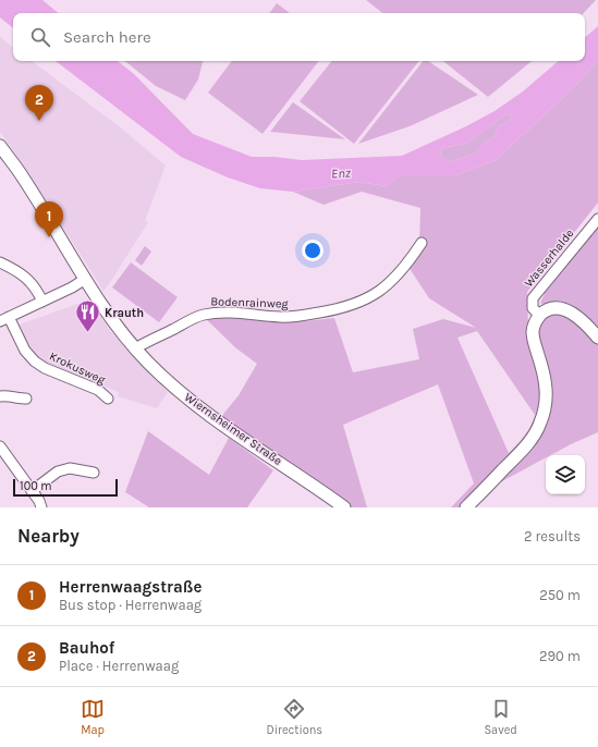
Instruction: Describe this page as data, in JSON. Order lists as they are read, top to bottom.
{
  "streets": {
    "main road": ["Wiernsheimer Straße"],
    "street": ["Wasserhalde", "Bodenrainweg", "Krokusweg"]
  },
  "crossings": [
    ["Bodenrainweg", "Wiernsheimer Straße"]
  ],
  "water": ["Enz"],
  "places": {
    "restaurant": ["Krauth"]
  },
  "scale_bar": "100 m",
  "page": {
    "search": "Search here",
    "pins": ["2", "1"],
    "scale": "100 m",
    "heading": ["Nearby", "2 results"],
    "list": [
      {
        "mark": "1",
        "name": "Herrenwaagstraße",
        "note": "Bus stop · Herrenwaag",
        "value": "250 m"
      },
      {
        "mark": "2",
        "name": "Bauhof",
        "note": "Place · Herrenwaag",
        "value": "290 m"
      }
    ],
    "nav": ["Map", "Directions", "Saved"]
  }
}
